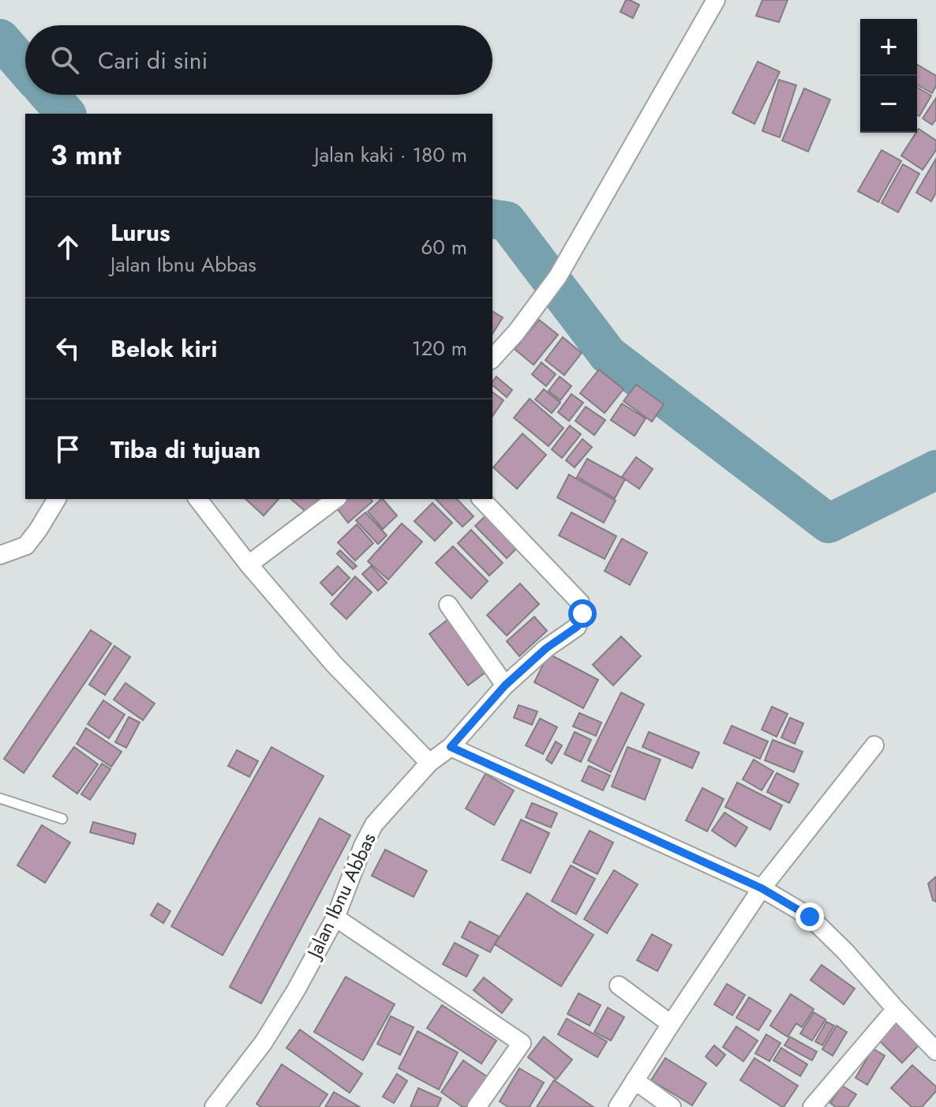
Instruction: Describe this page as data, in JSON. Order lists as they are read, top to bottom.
{
  "streets": {
    "street": ["Jalan Ibnu Abbas"]
  },
  "page": {
    "map_buttons": ["+", "−"],
    "search": "Cari di sini",
    "heading": ["3 mnt", "Jalan kaki · 180 m"],
    "list": [
      ["Lurus", "Jalan Ibnu Abbas", "60 m"],
      ["Belok kiri", "120 m"],
      "Tiba di tujuan"
    ]
  }
}
